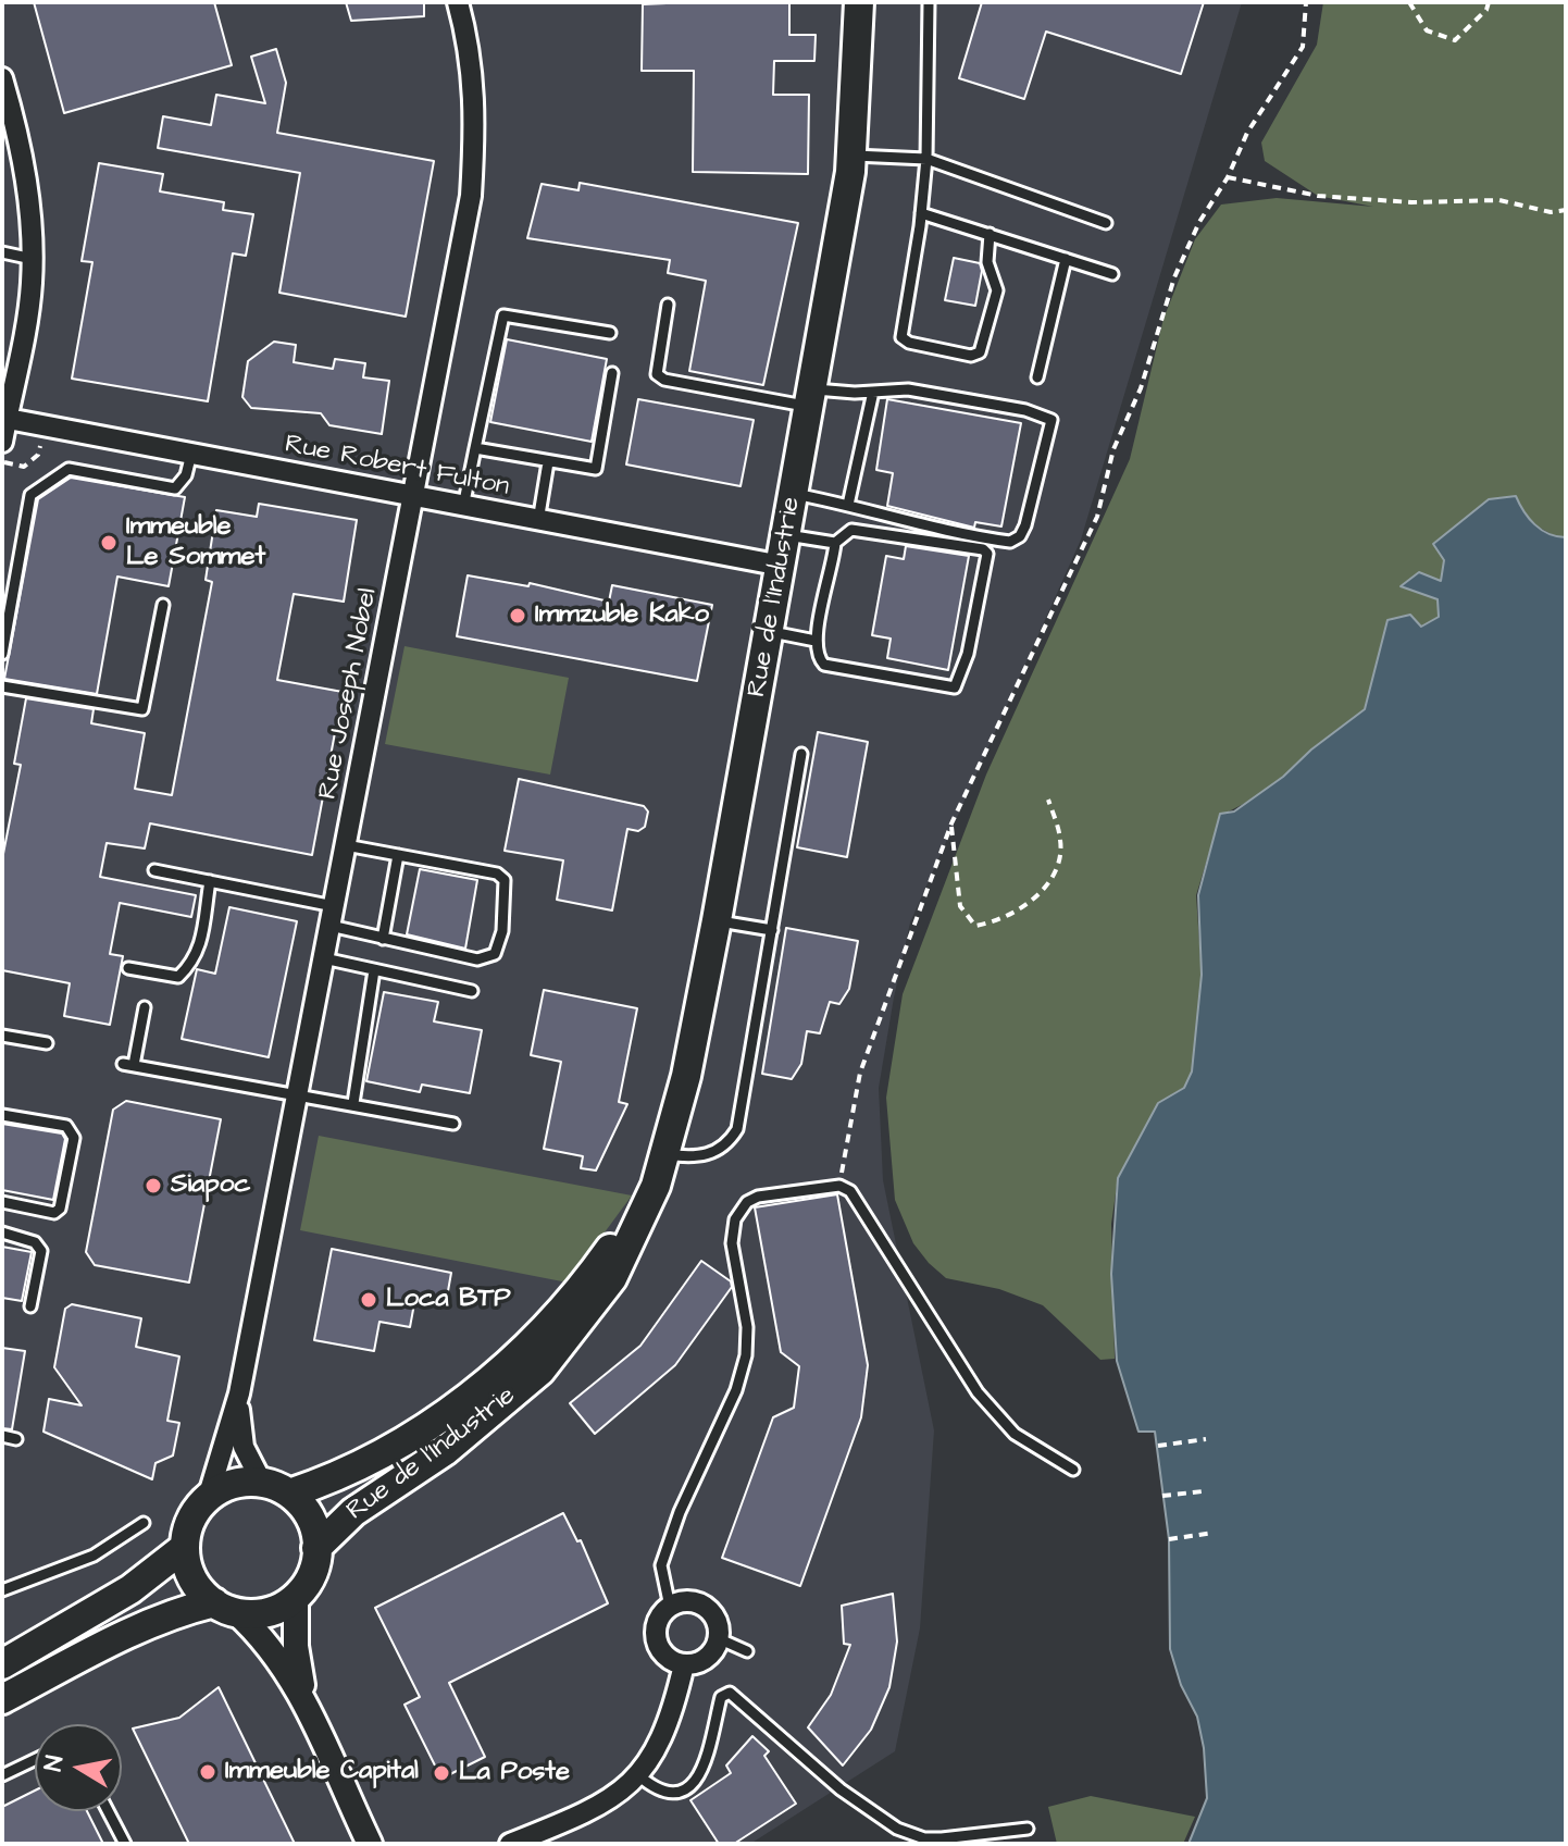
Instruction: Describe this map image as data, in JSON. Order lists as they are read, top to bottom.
{
  "streets": {
    "main road": ["Rue de l'Industrie"],
    "street": ["Rue Robert Fulton", "Rue Joseph Nobel"]
  },
  "crossings": [
    ["Rue Robert Fulton", "Rue de l'Industrie"],
    ["Rue Robert Fulton", "Rue Joseph Nobel"],
    ["Rue de l'Industrie", "Rue Joseph Nobel"]
  ],
  "places": [
    "Immeuble Le Sommet",
    "Immzuble Kako",
    "Siapoc",
    "Loca BTP",
    "Immeuble Capital",
    "La Poste"
  ],
  "north": "left"
}
